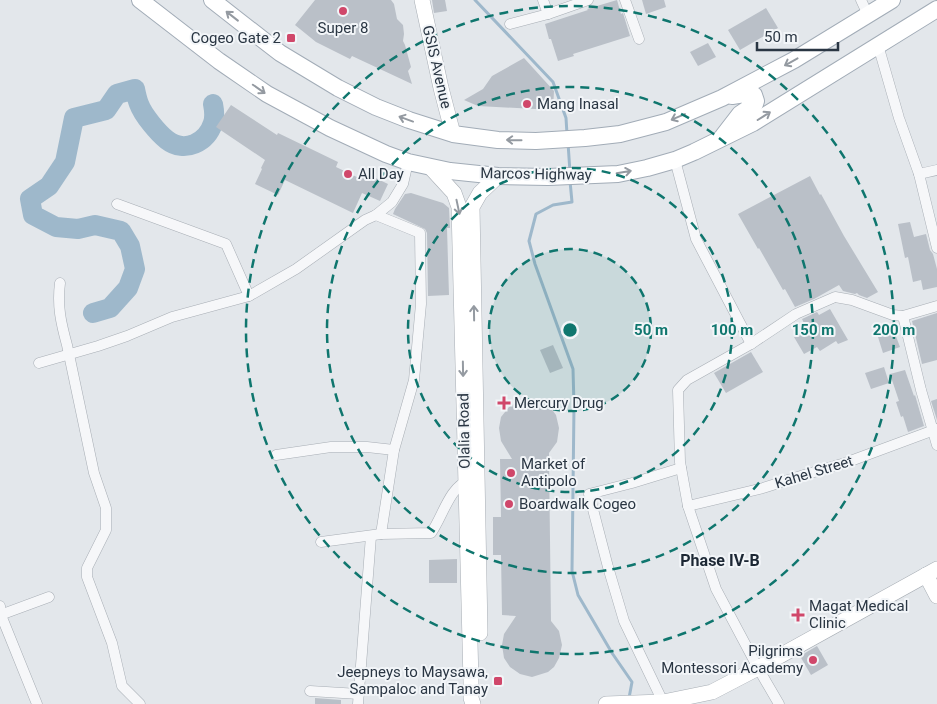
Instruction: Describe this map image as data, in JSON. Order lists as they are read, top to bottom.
{
  "streets": {
    "main road": ["GSIS Avenue", "Marcos Highway", "Olalia Road"],
    "street": ["Kahel Street"]
  },
  "crossings": [
    ["Marcos Highway", "Olalia Road"]
  ],
  "districts": ["Phase IV-B"],
  "places": {
    "other": [
      "Super 8",
      "Mang Inasal",
      "All Day",
      "Market of Antipolo",
      "Boardwalk Cogeo",
      "Pilgrims Montessori Academy"
    ],
    "transit": ["Cogeo Gate 2", "Jeepneys to Maysawa, Sampaloc and Tanay"],
    "health": ["Mercury Drug", "Magat Medical Clinic"]
  },
  "scale_bar": "50 m",
  "rings": [
    "50 m",
    "100 m",
    "150 m",
    "200 m"
  ]
}
